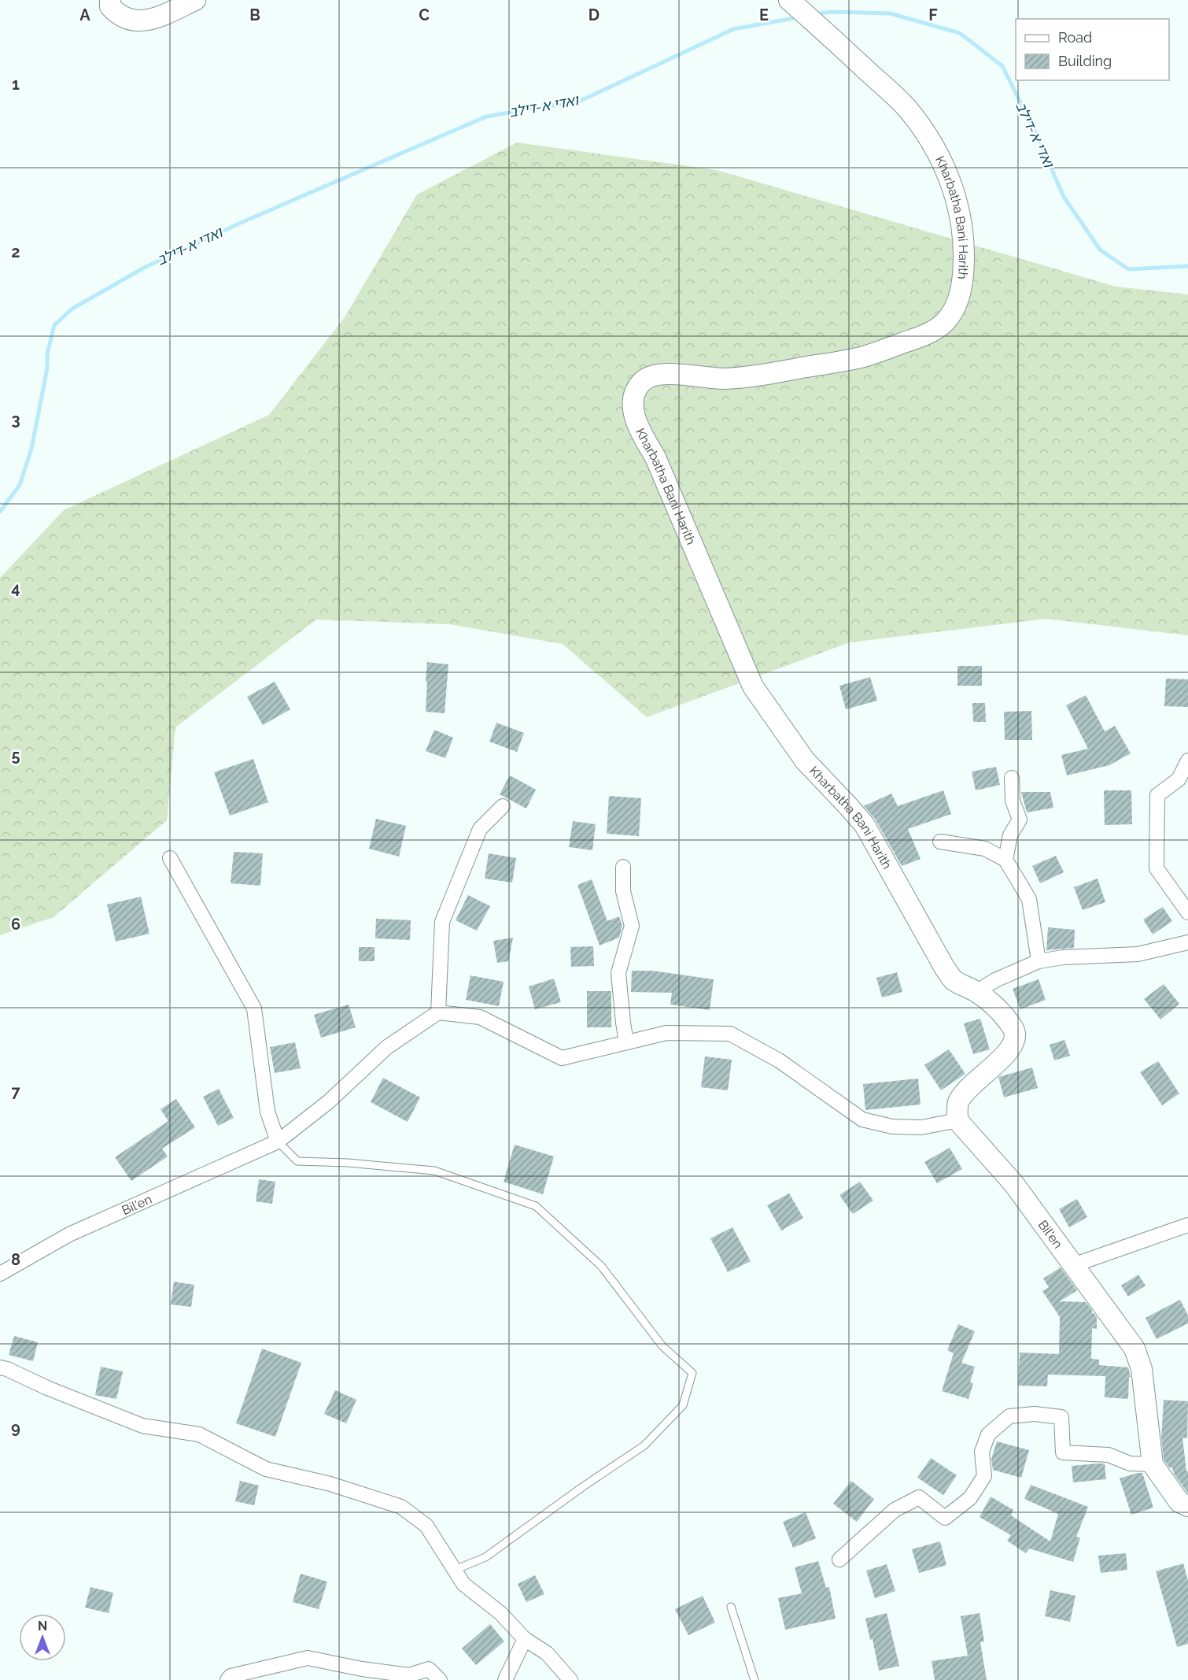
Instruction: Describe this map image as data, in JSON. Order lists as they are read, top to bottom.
{
  "streets": {
    "street": ["Kharbatha Bani Harith", "Bil'en"]
  },
  "water": ["ואדי א-דילב"],
  "legend": ["Road", "Building"],
  "north": "top",
  "grid": {
    "columns": [
      "A",
      "B",
      "C",
      "D",
      "E",
      "F"
    ],
    "rows": [
      "1",
      "2",
      "3",
      "4",
      "5",
      "6",
      "7",
      "8",
      "9"
    ]
  }
}
